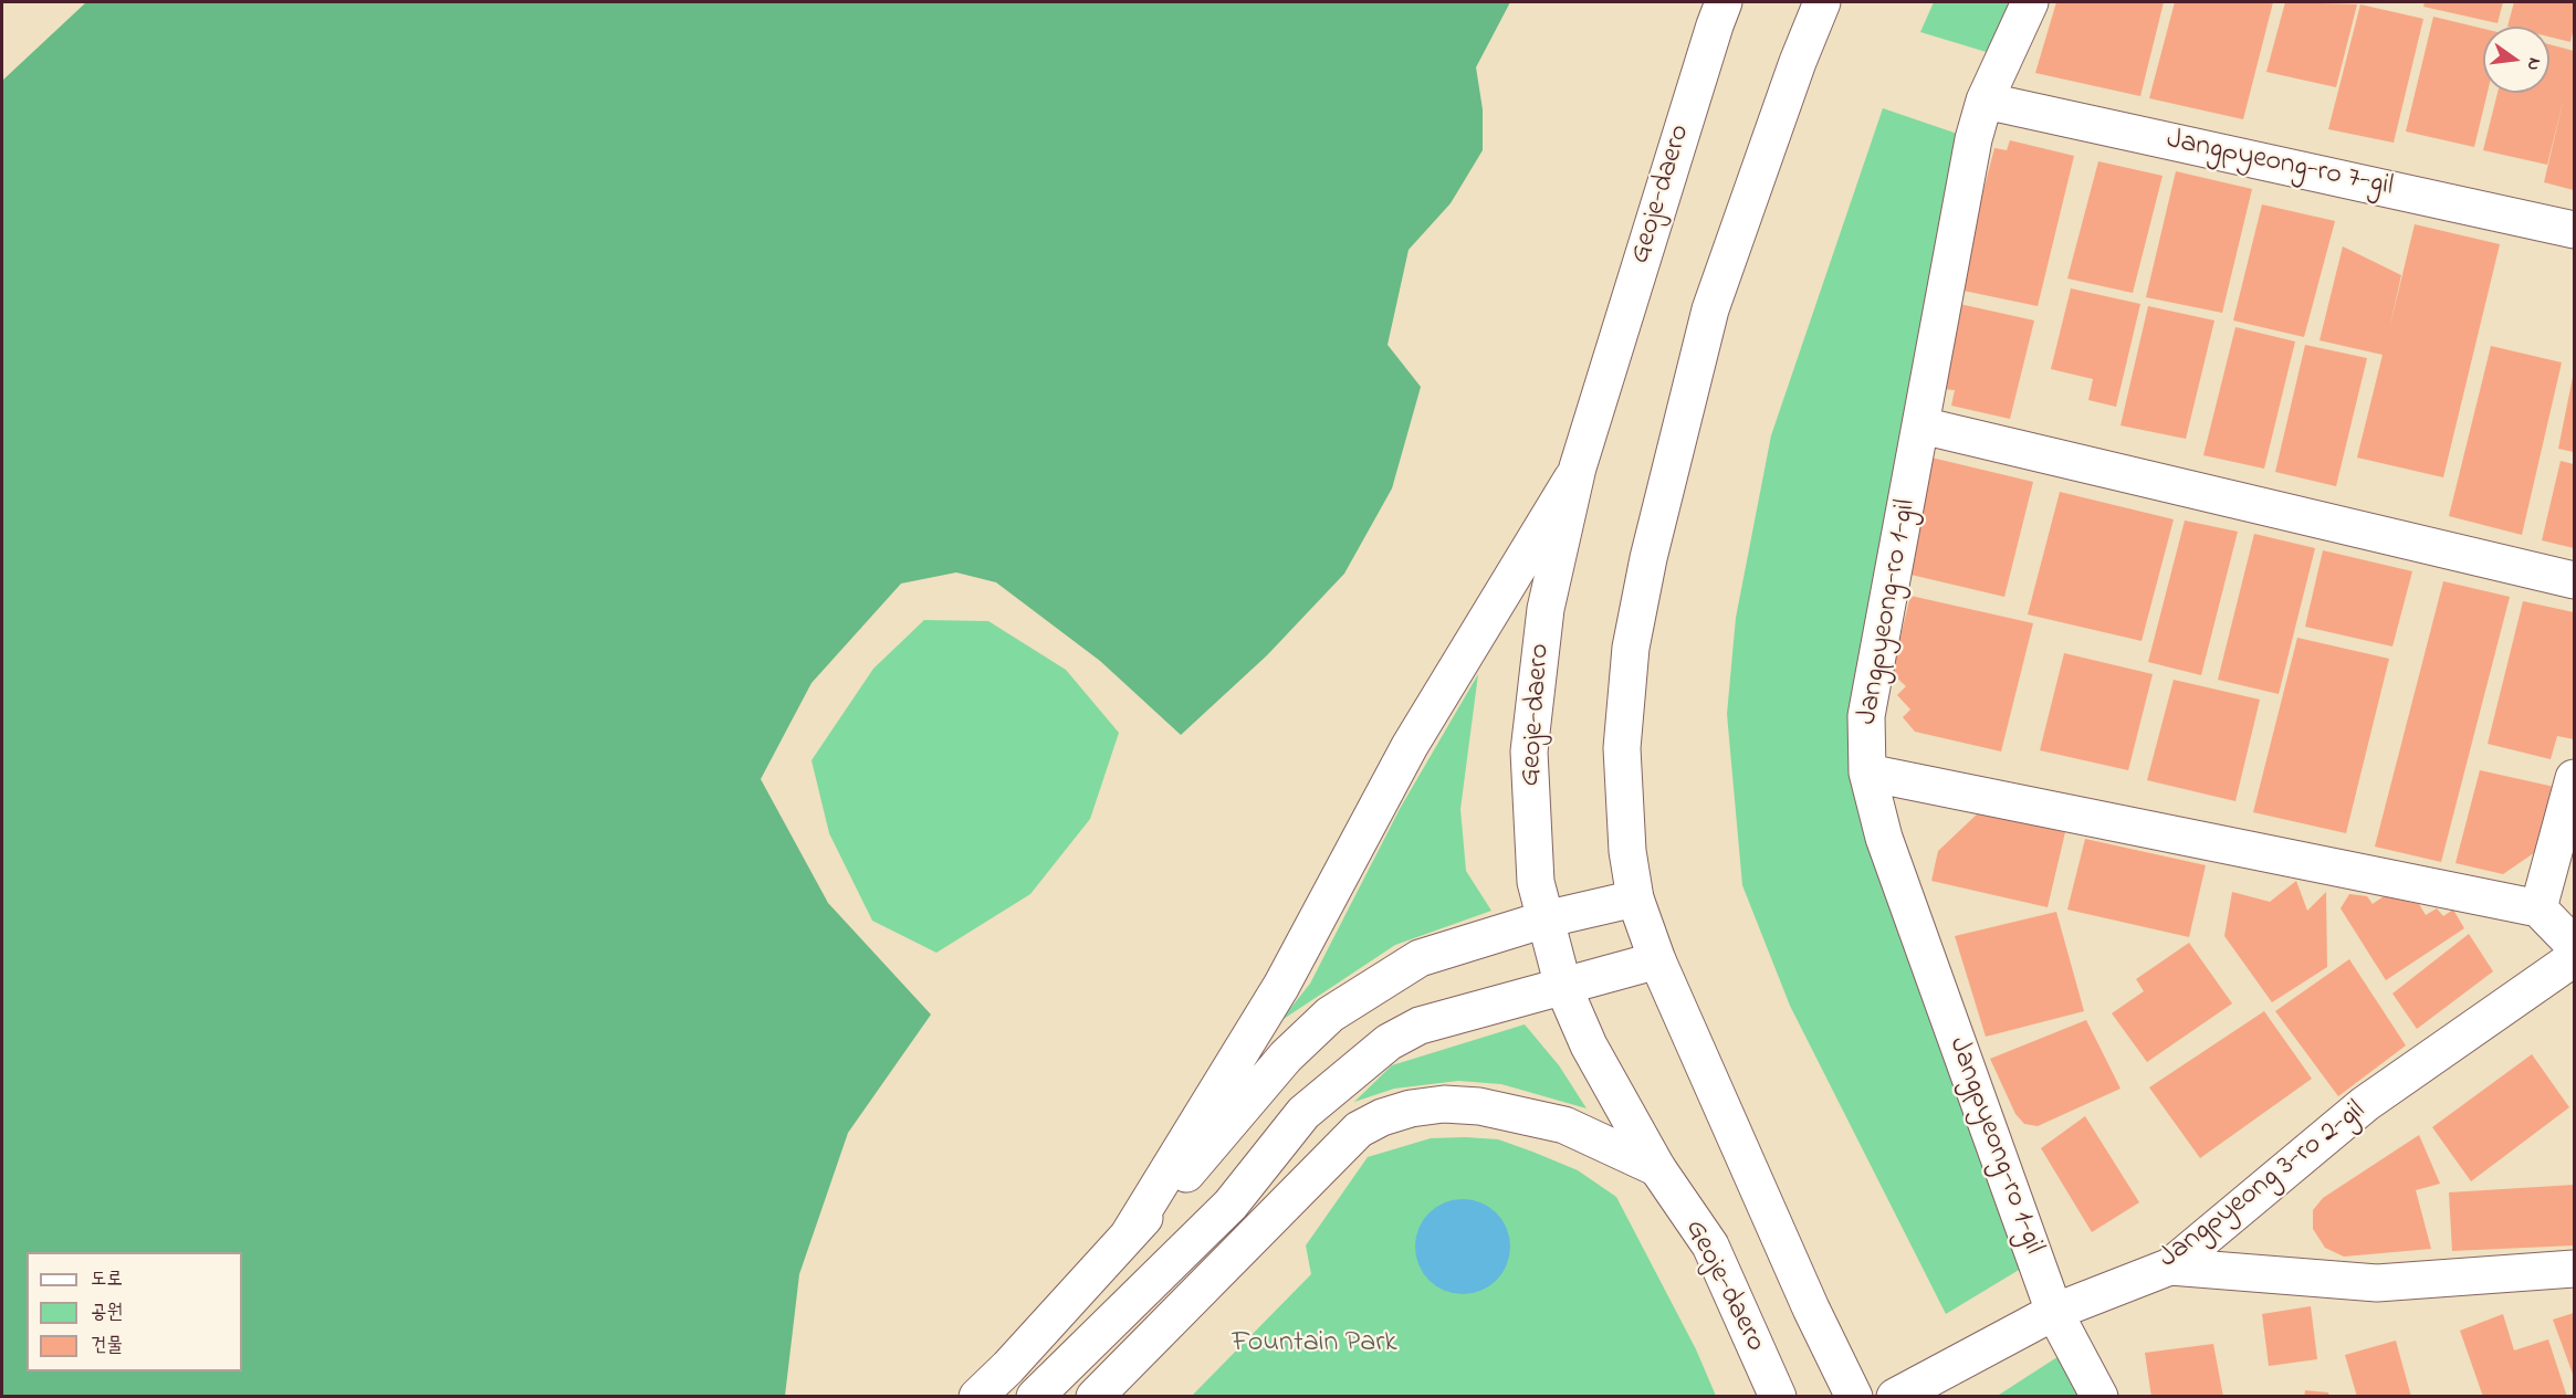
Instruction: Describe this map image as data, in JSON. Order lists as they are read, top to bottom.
{
  "streets": {
    "street": [
      "Jangpyeong-ro 7-gil",
      "Geoje-daero",
      "Jangpyeong-ro 1-gil",
      "Jangpyeong 3-ro 2-gil"
    ]
  },
  "crossings": [
    ["Jangpyeong-ro 7-gil", "Jangpyeong-ro 1-gil"],
    ["Jangpyeong-ro 1-gil", "Jangpyeong 3-ro 2-gil"]
  ],
  "parks": ["Fountain Park"],
  "legend": ["도로", "공원", "건물"],
  "north": "right"
}
